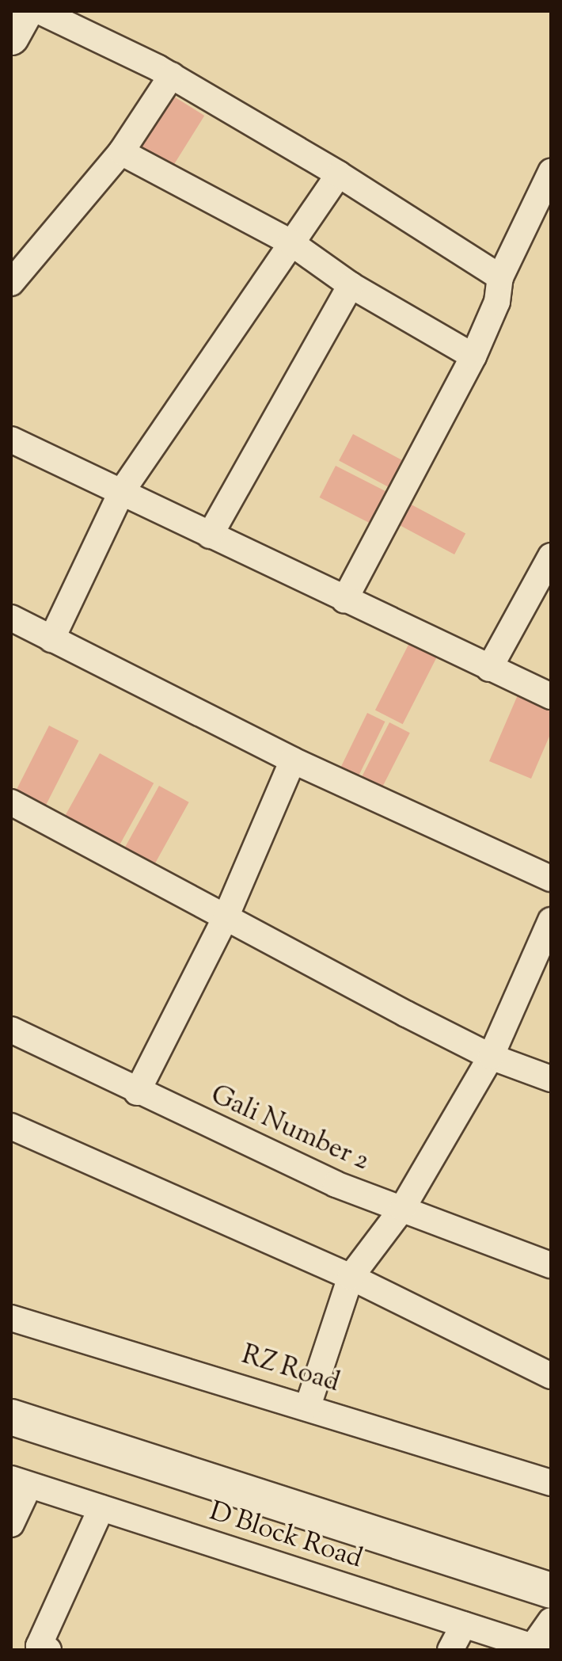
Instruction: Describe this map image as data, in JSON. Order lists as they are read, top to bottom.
{
  "streets": {
    "street": ["Gali Number 2", "RZ Road", "D Block Road"]
  }
}
